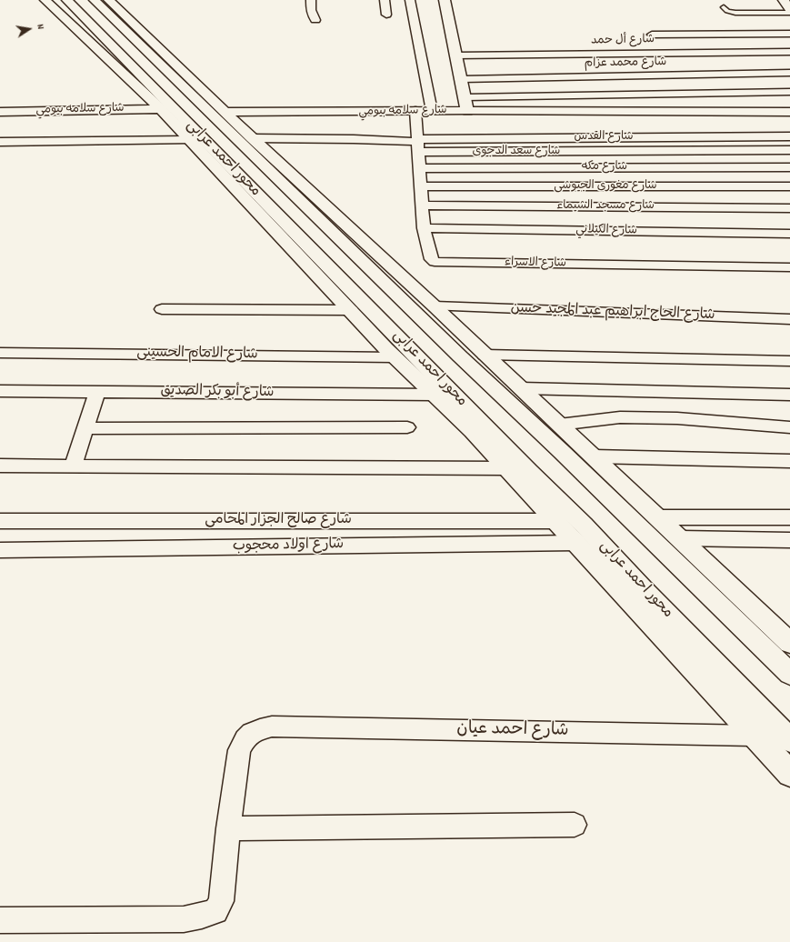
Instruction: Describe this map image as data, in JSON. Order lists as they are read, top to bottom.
{
  "streets": {
    "main road": ["شارع سلامه بيومي", "محور احمد عرابى"],
    "street": [
      "شارع أل حمد",
      "شارع محمد عزام",
      "شارع القدس",
      "شارع سعد الدجوى",
      "شارع مكه",
      "شارع مغورى الجيوشى",
      "شارع مسجد الشيماء",
      "شارع الكيلاني",
      "شارع الاسراء",
      "شارع الحاج ابراهيم عبد المجيد حسن",
      "شارع الامام الحسينى",
      "شارع أبو بكر الصديق",
      "شارع صالح الجزار المحامى",
      "شارع اولاد محجوب",
      "شارع احمد عيان"
    ]
  },
  "crossings": [
    ["شارع أل حمد", "شارع سلامه بيومي"],
    ["شارع محمد عزام", "شارع سلامه بيومي"],
    ["شارع سلامه بيومي", "شارع الاسراء"],
    ["شارع القدس", "شارع سعد الدجوى"],
    ["شارع القدس", "شارع الاسراء"],
    ["شارع سعد الدجوى", "شارع الاسراء"],
    ["شارع مكه", "شارع الاسراء"],
    ["شارع مغورى الجيوشى", "شارع الاسراء"],
    ["شارع مسجد الشيماء", "شارع الاسراء"],
    ["شارع الكيلاني", "شارع الاسراء"]
  ],
  "north": "right"
}
